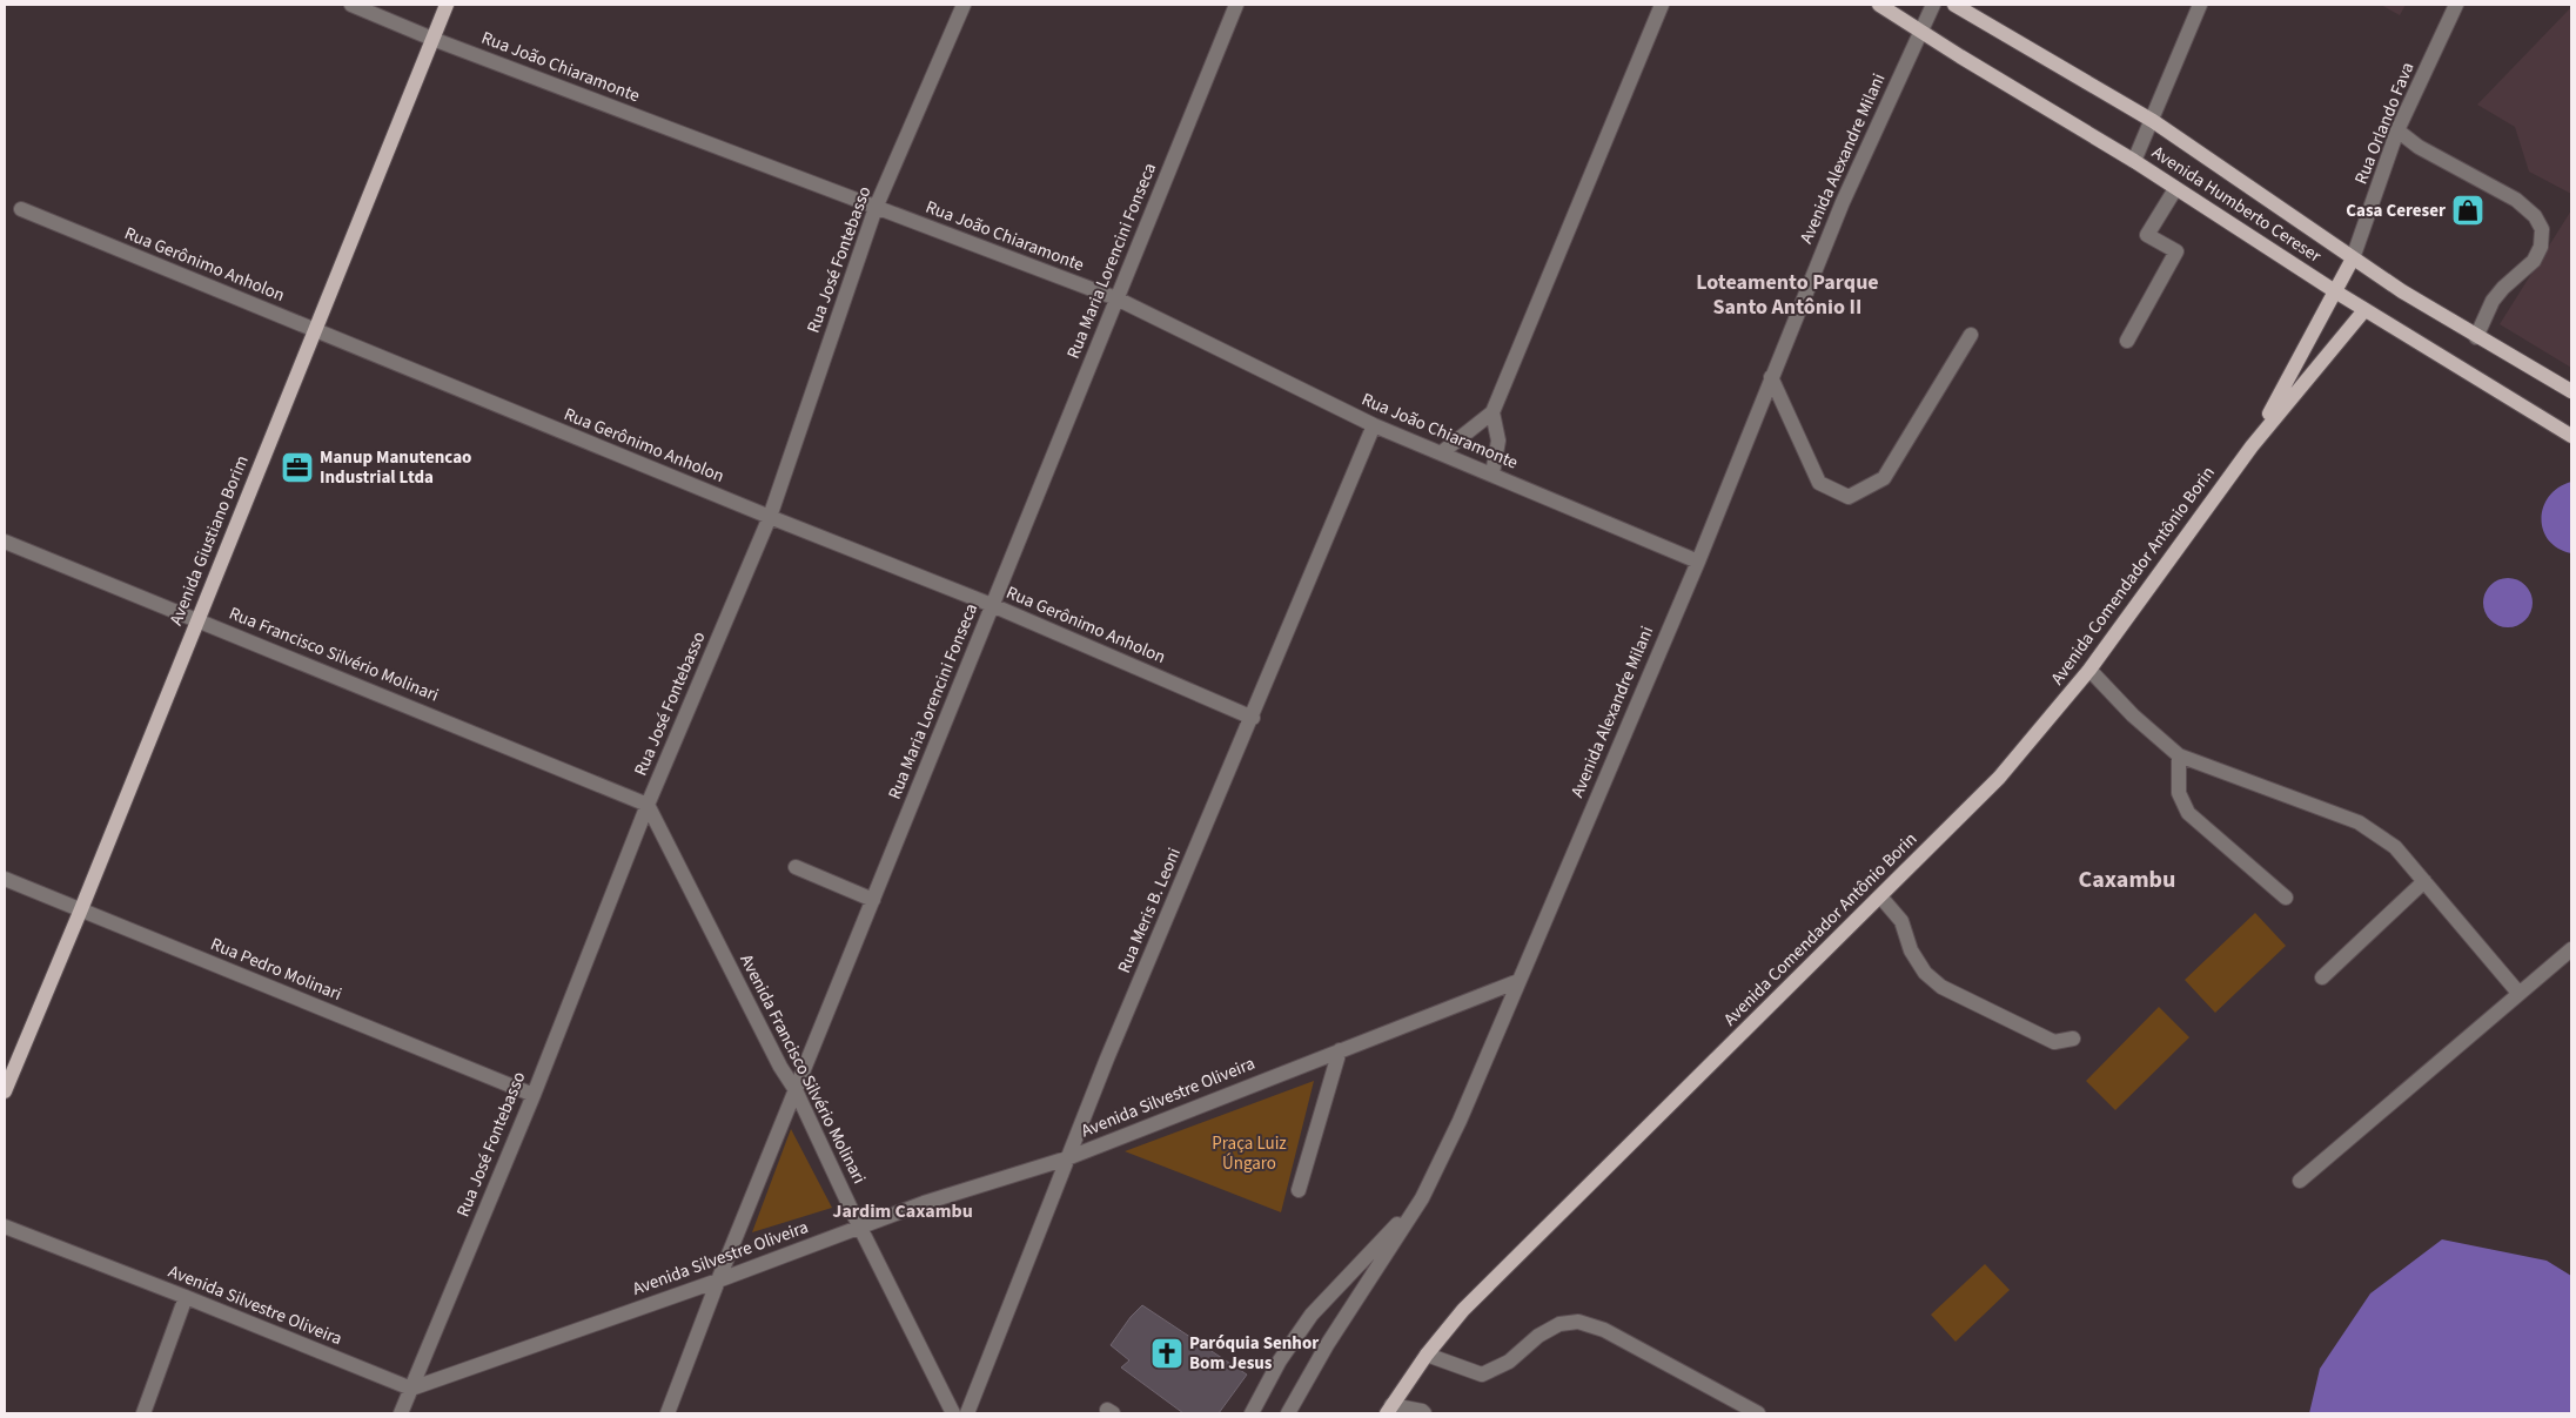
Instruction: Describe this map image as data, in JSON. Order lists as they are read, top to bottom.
{
  "streets": {
    "main road": ["Avenida Humberto Cereser", "Avenida Giustiano Borim", "Avenida Comendador Antônio Borin"],
    "street": [
      "Rua João Chiaramonte",
      "Rua Orlando Fava",
      "Avenida Alexandre Milani",
      "Rua José Fontebasso",
      "Rua Maria Lorencini Fonseca",
      "Rua Gerônimo Anholon",
      "Rua Francisco Silvério Molinari",
      "Rua Meris B. Leoni",
      "Rua Pedro Molinari",
      "Avenida Francisco Silvério Molinari",
      "Avenida Silvestre Oliveira"
    ]
  },
  "crossings": [
    ["Rua João Chiaramonte", "Avenida Alexandre Milani"],
    ["Rua João Chiaramonte", "Rua José Fontebasso"],
    ["Rua João Chiaramonte", "Rua Maria Lorencini Fonseca"],
    ["Rua João Chiaramonte", "Avenida Giustiano Borim"],
    ["Rua João Chiaramonte", "Rua Meris B. Leoni"],
    ["Rua Orlando Fava", "Avenida Humberto Cereser"],
    ["Rua Orlando Fava", "Avenida Comendador Antônio Borin"],
    ["Avenida Alexandre Milani", "Avenida Humberto Cereser"],
    ["Avenida Alexandre Milani", "Avenida Silvestre Oliveira"],
    ["Avenida Humberto Cereser", "Avenida Comendador Antônio Borin"],
    ["Rua José Fontebasso", "Rua Gerônimo Anholon"],
    ["Rua José Fontebasso", "Rua Francisco Silvério Molinari"],
    ["Rua José Fontebasso", "Rua Pedro Molinari"],
    ["Rua José Fontebasso", "Avenida Francisco Silvério Molinari"],
    ["Rua José Fontebasso", "Avenida Silvestre Oliveira"],
    ["Rua Maria Lorencini Fonseca", "Rua Gerônimo Anholon"],
    ["Rua Maria Lorencini Fonseca", "Avenida Francisco Silvério Molinari"],
    ["Rua Maria Lorencini Fonseca", "Avenida Silvestre Oliveira"],
    ["Rua Gerônimo Anholon", "Avenida Giustiano Borim"],
    ["Rua Gerônimo Anholon", "Rua Meris B. Leoni"],
    ["Avenida Giustiano Borim", "Rua Francisco Silvério Molinari"],
    ["Avenida Giustiano Borim", "Rua Pedro Molinari"],
    ["Rua Francisco Silvério Molinari", "Avenida Francisco Silvério Molinari"],
    ["Rua Meris B. Leoni", "Avenida Silvestre Oliveira"],
    ["Avenida Francisco Silvério Molinari", "Avenida Silvestre Oliveira"]
  ],
  "districts": ["Loteamento Parque Santo Antônio II", "Caxambu", "Jardim Caxambu"],
  "parks": ["Praça Luiz Úngaro"],
  "places": {
    "shop": ["Casa Cereser"],
    "office": ["Manup Manutencao Industrial Ltda"],
    "church": ["Paróquia Senhor Bom Jesus"]
  }
}
